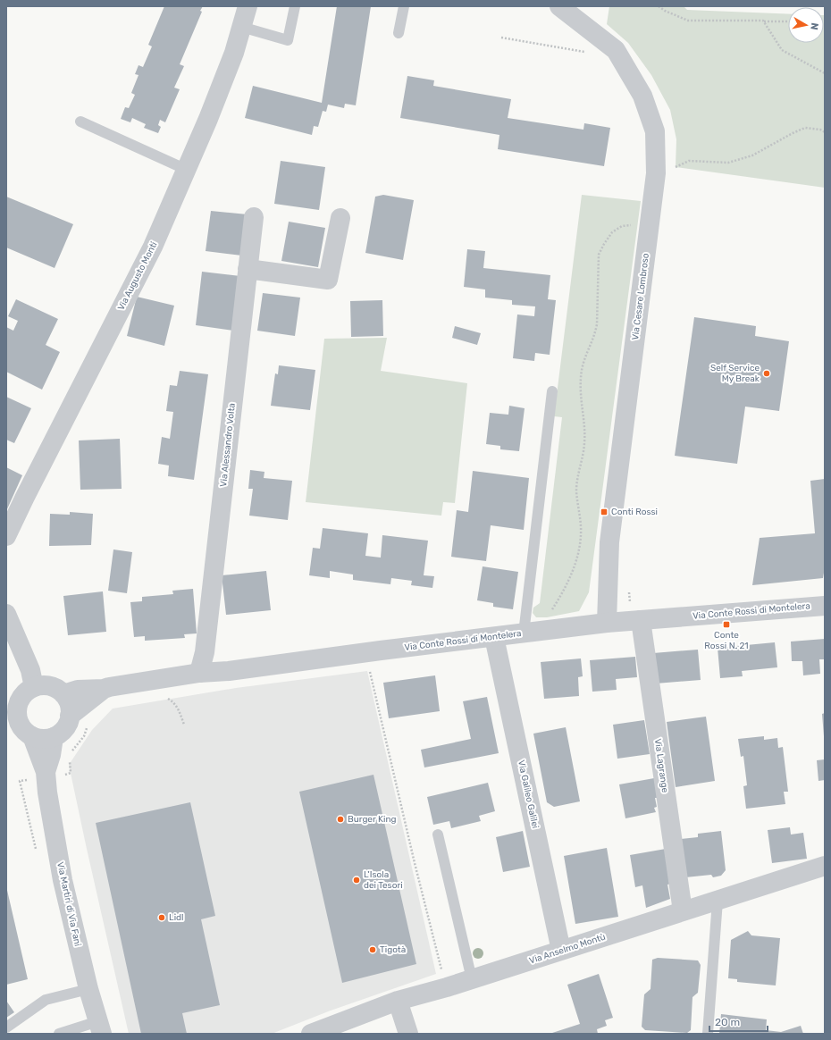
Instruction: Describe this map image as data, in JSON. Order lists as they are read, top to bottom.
{
  "streets": {
    "street": [
      "Via Augusto Monti",
      "Via Cesare Lombroso",
      "Via Alessandro Volta",
      "Via Conte Rossi di Montelera",
      "Via Lagrange",
      "Via Galileo Galilei",
      "Via Martiri di Via Fani",
      "Via Anselmo Montù"
    ]
  },
  "crossings": [
    ["Via Cesare Lombroso", "Via Conte Rossi di Montelera"],
    ["Via Alessandro Volta", "Via Conte Rossi di Montelera"],
    ["Via Conte Rossi di Montelera", "Via Lagrange"],
    ["Via Conte Rossi di Montelera", "Via Galileo Galilei"],
    ["Via Conte Rossi di Montelera", "Via Martiri di Via Fani"],
    ["Via Lagrange", "Via Anselmo Montù"],
    ["Via Galileo Galilei", "Via Anselmo Montù"]
  ],
  "places": {
    "other": [
      "Self Service My Break",
      "Burger King",
      "L'Isola dei Tesori",
      "Lidl",
      "Tigotà"
    ],
    "transit": ["Conti Rossi", "Conte Rossi N. 21"]
  },
  "scale_bar": "20 m",
  "north": "right"
}
